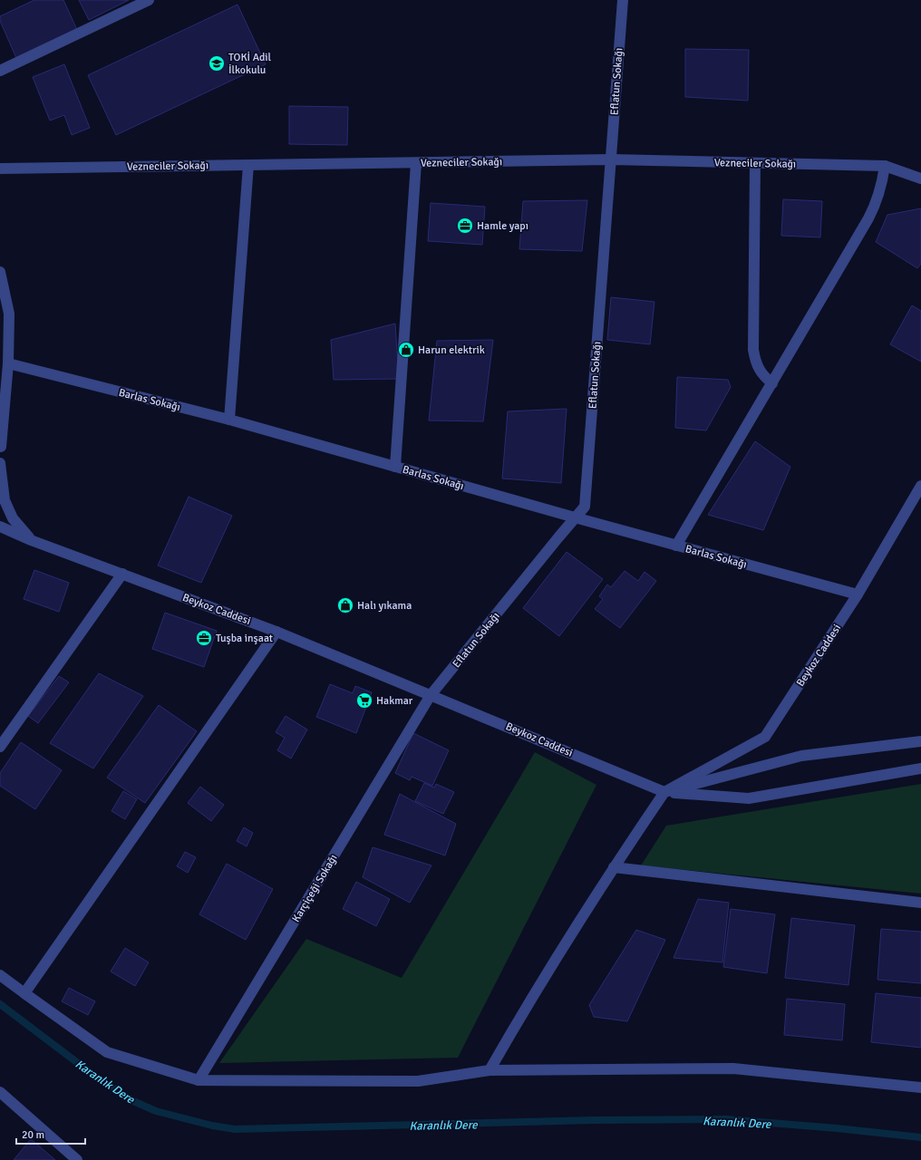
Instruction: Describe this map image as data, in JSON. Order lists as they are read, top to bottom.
{
  "streets": {
    "street": [
      "Eflatun Sokağı",
      "Vezneciler Sokağı",
      "Barlas Sokağı",
      "Beykoz Caddesi",
      "Karçiçeği Sokağı"
    ]
  },
  "crossings": [
    ["Eflatun Sokağı", "Vezneciler Sokağı"],
    ["Eflatun Sokağı", "Barlas Sokağı"],
    ["Eflatun Sokağı", "Beykoz Caddesi"],
    ["Eflatun Sokağı", "Karçiçeği Sokağı"],
    ["Barlas Sokağı", "Beykoz Caddesi"],
    ["Beykoz Caddesi", "Karçiçeği Sokağı"]
  ],
  "water": ["Karanlık Dere"],
  "places": {
    "school or university": ["TOKİ Adil İlkokulu"],
    "office": ["Hamle yapı", "Tuşba inşaat"],
    "shop": ["Harun elektrik", "Halı yıkama"],
    "supermarket": ["Hakmar"]
  },
  "scale_bar": "20 m"
}
